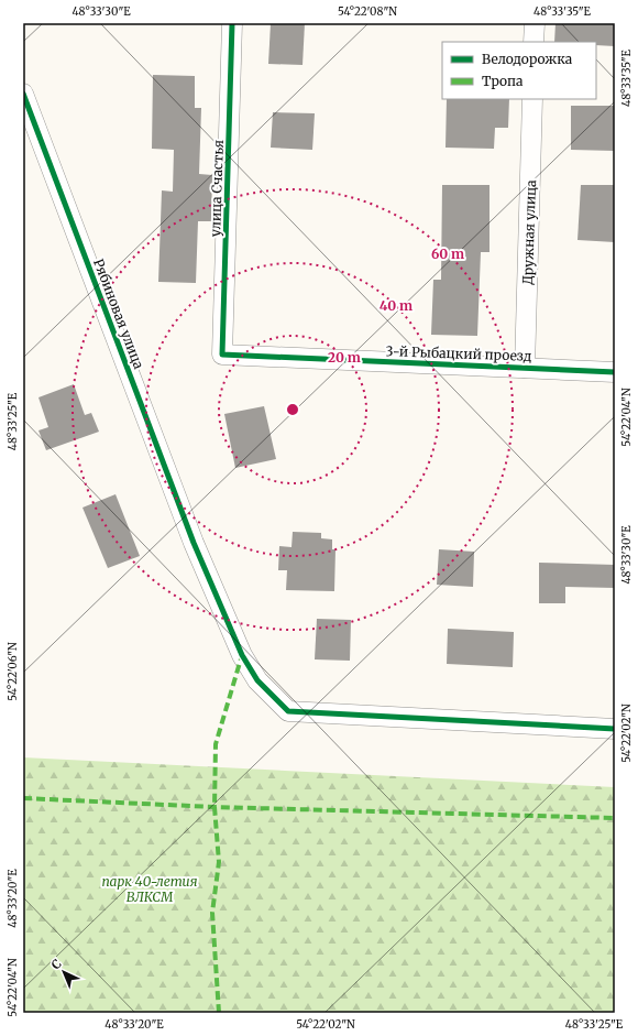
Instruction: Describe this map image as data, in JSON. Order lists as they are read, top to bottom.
{
  "streets": {
    "street": [
      "улица Счастья",
      "Дружная улица",
      "Рябиновая улица",
      "3-й Рыбацкий проезд"
    ]
  },
  "crossings": [
    ["улица Счастья", "3-й Рыбацкий проезд"],
    ["Дружная улица", "3-й Рыбацкий проезд"]
  ],
  "parks": ["парк 40-летия ВЛКСМ"],
  "legend": ["Велодорожка", "Тропа"],
  "north": "top left",
  "coordinates": [
    "48°33'30\"E",
    "54°22'08\"N",
    "48°33'35\"E",
    "54°22'04\"N",
    "48°33'25\"E",
    "54°22'06\"N",
    "54°22'02\"N",
    "48°33'20\"E"
  ],
  "rings": ["60 m", "40 m", "20 m"]
}
